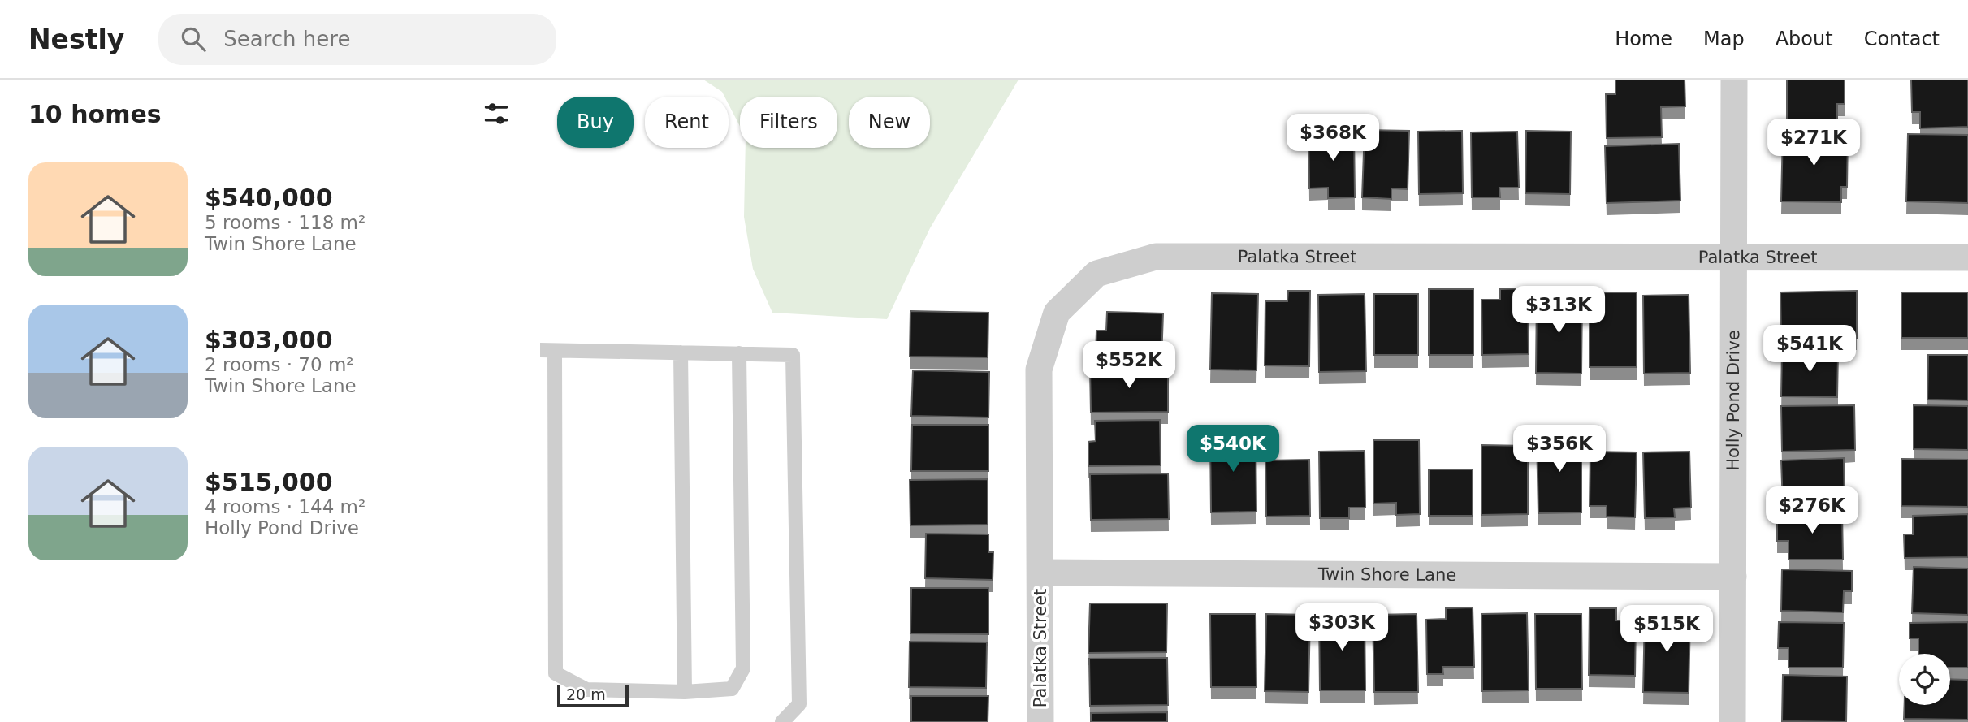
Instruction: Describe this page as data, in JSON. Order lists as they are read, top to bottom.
{
  "streets": {
    "street": ["Palatka Street", "Holly Pond Drive", "Twin Shore Lane"]
  },
  "crossings": [
    ["Palatka Street", "Holly Pond Drive"],
    ["Palatka Street", "Twin Shore Lane"],
    ["Holly Pond Drive", "Twin Shore Lane"]
  ],
  "scale_bar": "20 m",
  "page": {
    "header": "Nestly",
    "search": "Search here",
    "nav": [
      "Home",
      "Map",
      "About",
      "Contact"
    ],
    "heading": "10 homes",
    "chip": [
      "Buy",
      "Rent",
      "Filters",
      "New"
    ],
    "price": [
      "$368K",
      "$271K",
      "$313K",
      "$541K",
      "$552K",
      "$540K",
      "$356K",
      "$276K",
      "$303K",
      "$515K"
    ],
    "list": [
      {
        "name": "$540,000",
        "note": "5 rooms · 118 m² · Twin Shore Lane"
      },
      {
        "name": "$303,000",
        "note": "2 rooms · 70 m² · Twin Shore Lane"
      },
      {
        "name": "$515,000",
        "note": "4 rooms · 144 m² · Holly Pond Drive"
      }
    ],
    "scale": "20 m"
  }
}
